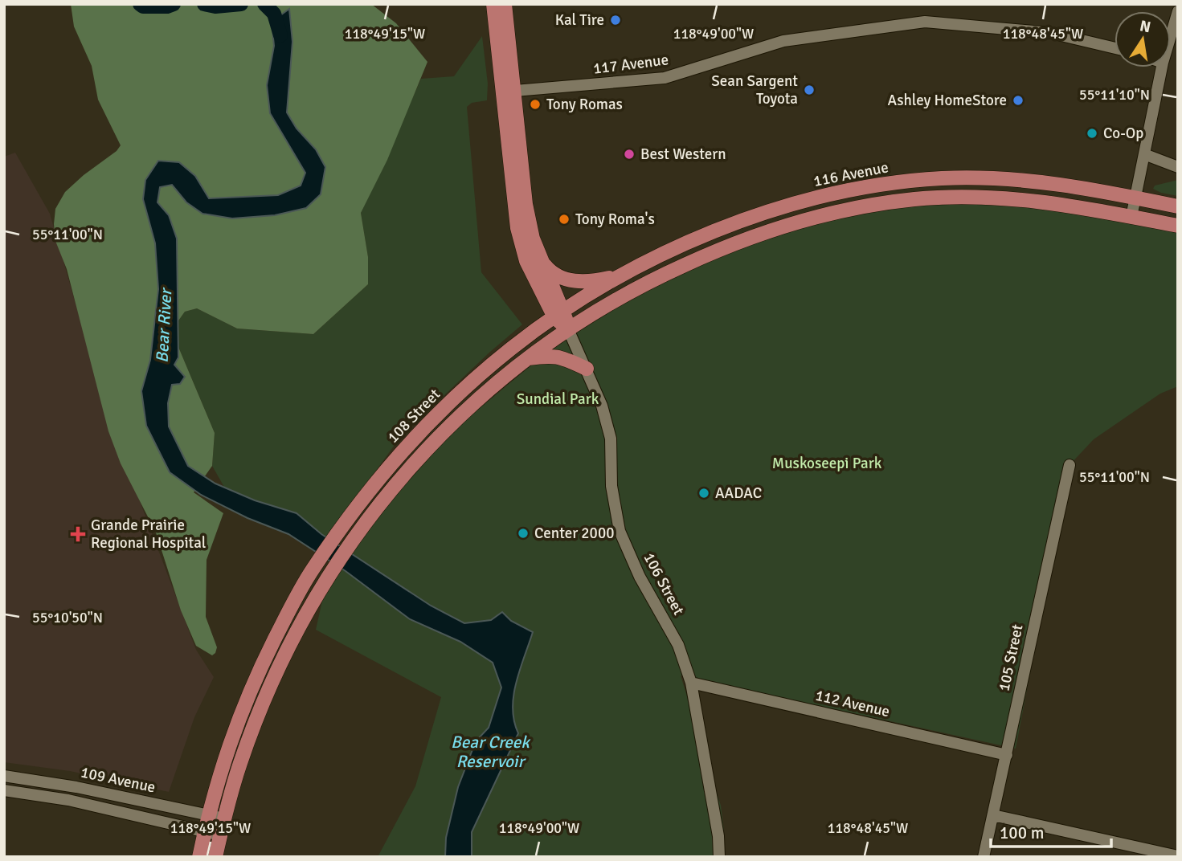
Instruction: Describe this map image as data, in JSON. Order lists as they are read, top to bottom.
{
  "streets": {
    "main road": ["116 Avenue", "108 Street"],
    "street": [
      "117 Avenue",
      "106 Street",
      "105 Street",
      "112 Avenue",
      "109 Avenue"
    ]
  },
  "crossings": [
    ["116 Avenue", "108 Street"],
    ["108 Street", "106 Street"],
    ["108 Street", "109 Avenue"],
    ["106 Street", "112 Avenue"],
    ["105 Street", "112 Avenue"]
  ],
  "water": ["Bear River", "Bear Creek Reservoir"],
  "parks": ["Sundial Park", "Muskoseepi Park"],
  "places": {
    "other": [
      "Kal Tire",
      "Sean Sargent Toyota",
      "Ashley HomeStore",
      "Tony Romas",
      "Co-Op",
      "Best Western",
      "Tony Roma's",
      "AADAC",
      "Center 2000"
    ],
    "health": ["Grande Prairie Regional Hospital"]
  },
  "scale_bar": "100 m",
  "north": "top",
  "coordinates": [
    "118°49'15\"W",
    "118°49'00\"W",
    "118°48'45\"W",
    "55°11'10\"N",
    "55°11'00\"N",
    "55°10'50\"N"
  ]
}
